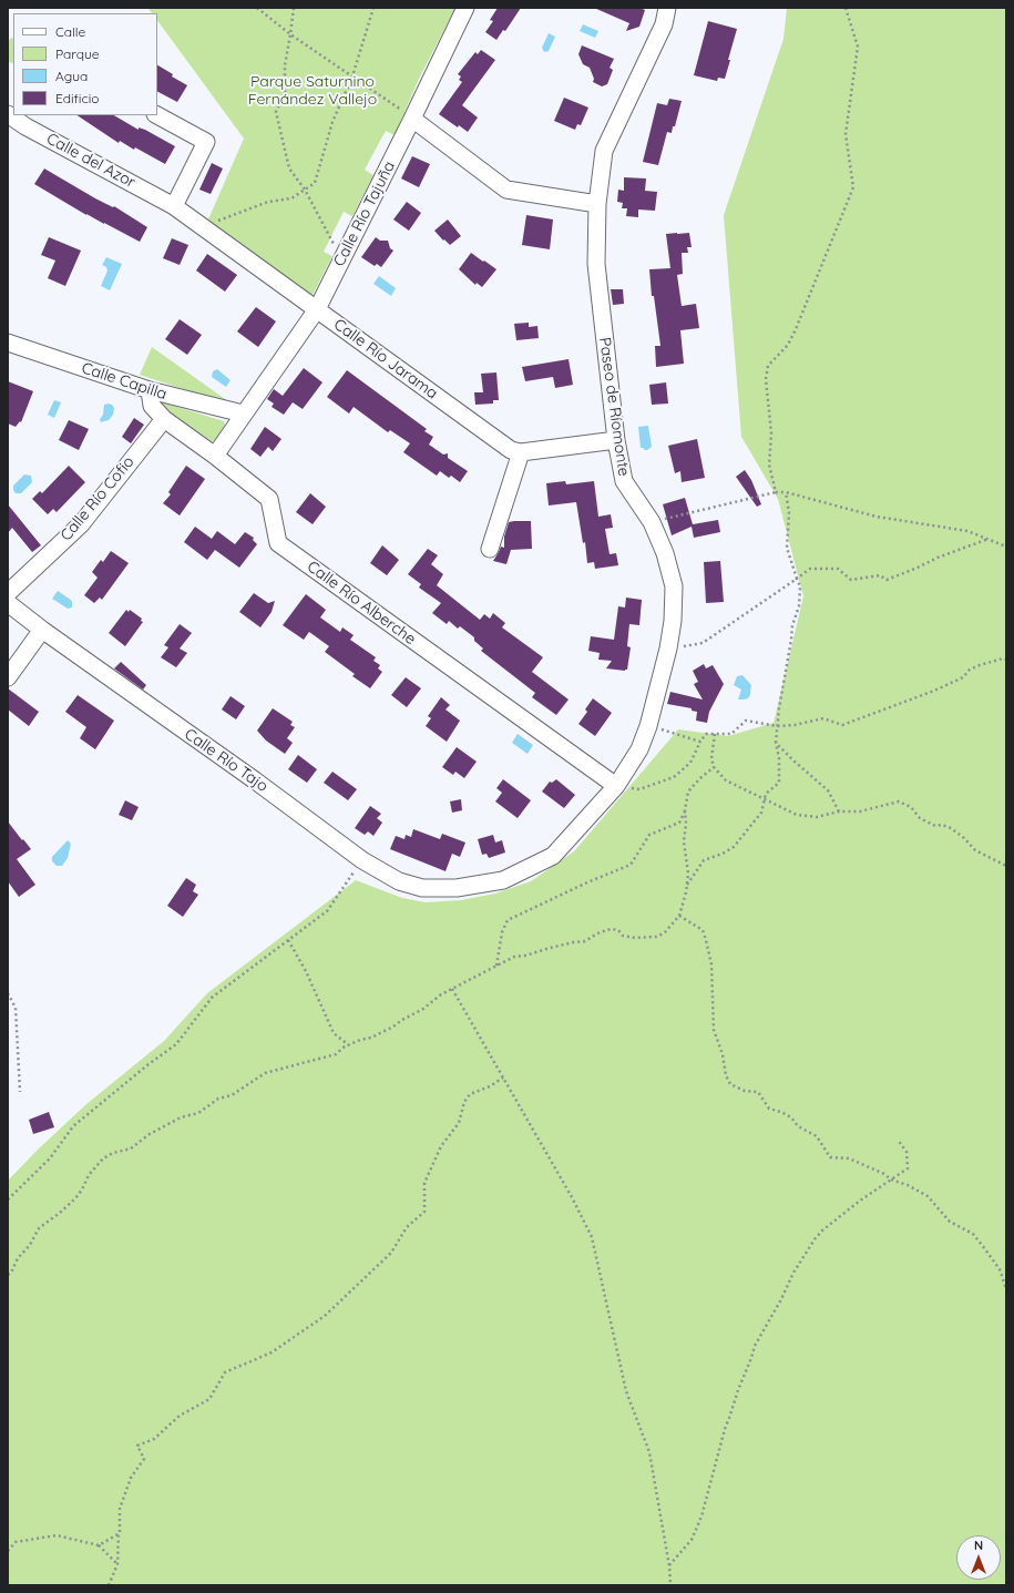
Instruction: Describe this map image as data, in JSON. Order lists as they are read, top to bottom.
{
  "streets": {
    "street": [
      "Calle del Azor",
      "Calle Río Tajuña",
      "Calle Río Jarama",
      "Calle Capilla",
      "Paseo de Ríomonte",
      "Calle Río Cofio",
      "Calle Río Alberche",
      "Calle Río Tajo"
    ]
  },
  "crossings": [
    ["Calle del Azor", "Calle Río Jarama"],
    ["Calle Río Tajuña", "Calle Río Jarama"],
    ["Calle Capilla", "Calle Río Alberche"],
    ["Paseo de Ríomonte", "Calle Río Alberche"],
    ["Paseo de Ríomonte", "Calle Río Tajo"],
    ["Calle Río Cofio", "Calle Río Alberche"]
  ],
  "parks": ["Parque Saturnino Fernández Vallejo"],
  "legend": [
    "Calle",
    "Parque",
    "Agua",
    "Edificio"
  ],
  "north": "top"
}
